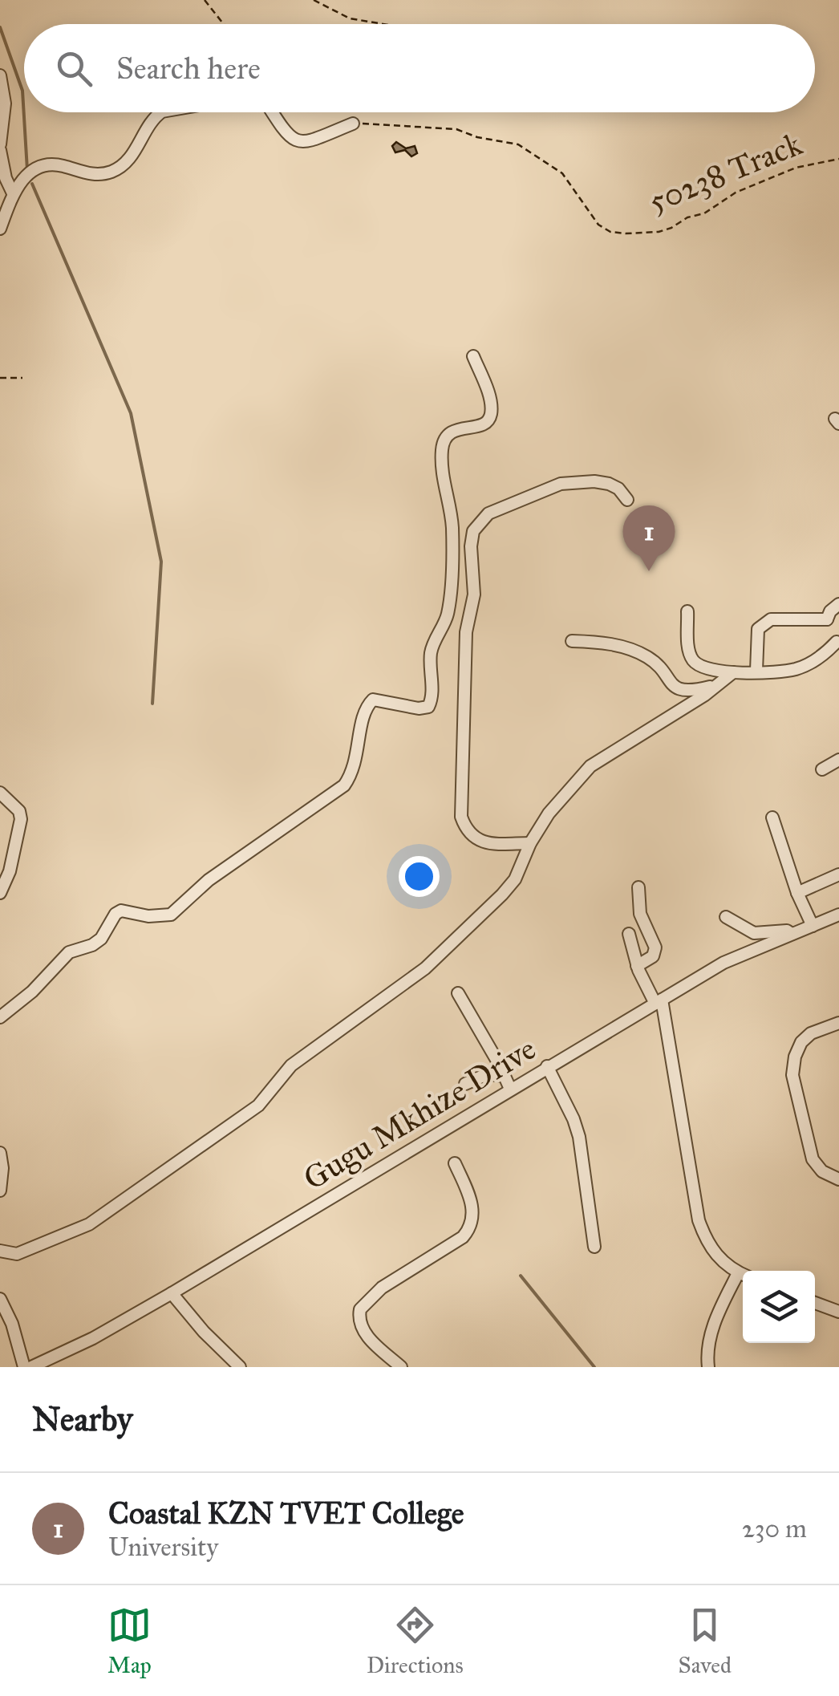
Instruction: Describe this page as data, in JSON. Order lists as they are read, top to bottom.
{
  "streets": {
    "street": ["Gugu Mkhize Drive"],
    "path": ["50238 Track"]
  },
  "page": {
    "search": "Search here",
    "pins": "1",
    "heading": "Nearby",
    "list": [
      {
        "mark": "1",
        "name": "Coastal KZN TVET College",
        "note": "University",
        "value": "230 m"
      }
    ],
    "nav": ["Map", "Directions", "Saved"]
  }
}
